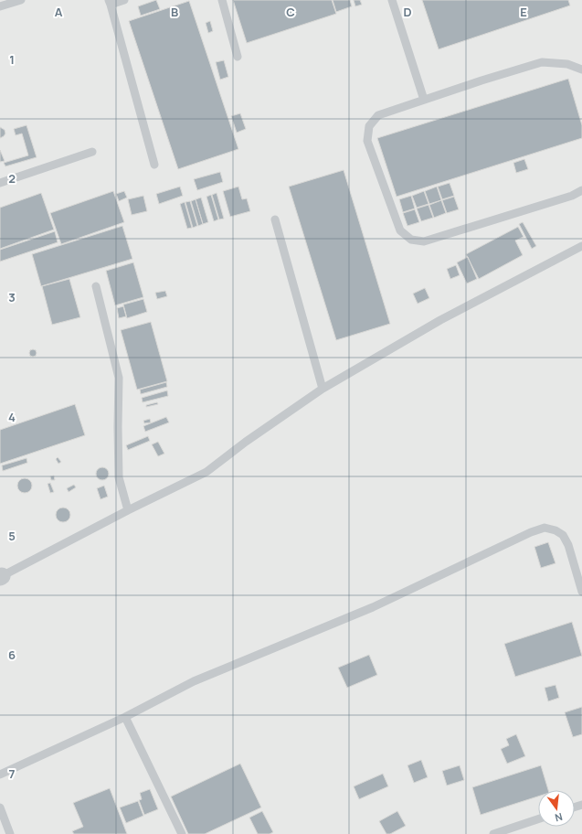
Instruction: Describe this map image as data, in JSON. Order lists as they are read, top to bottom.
{
  "north": "bottom",
  "grid": {
    "columns": [
      "A",
      "B",
      "C",
      "D",
      "E"
    ],
    "rows": [
      "1",
      "2",
      "3",
      "4",
      "5",
      "6",
      "7"
    ]
  }
}
